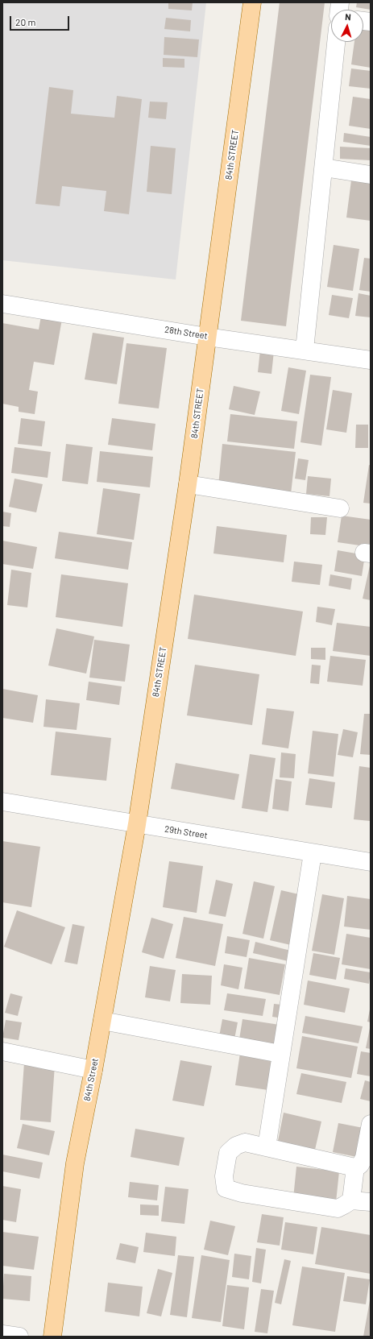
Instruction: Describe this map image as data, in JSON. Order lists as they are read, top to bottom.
{
  "streets": {
    "main road": ["84th STREET", "84th Street"],
    "street": ["28th Street", "29th Street"]
  },
  "crossings": [
    ["84th STREET", "28th Street"],
    ["84th STREET", "29th Street"],
    ["84th STREET", "84th Street"],
    ["29th Street", "84th Street"]
  ],
  "scale_bar": "20 m",
  "north": "top"
}
